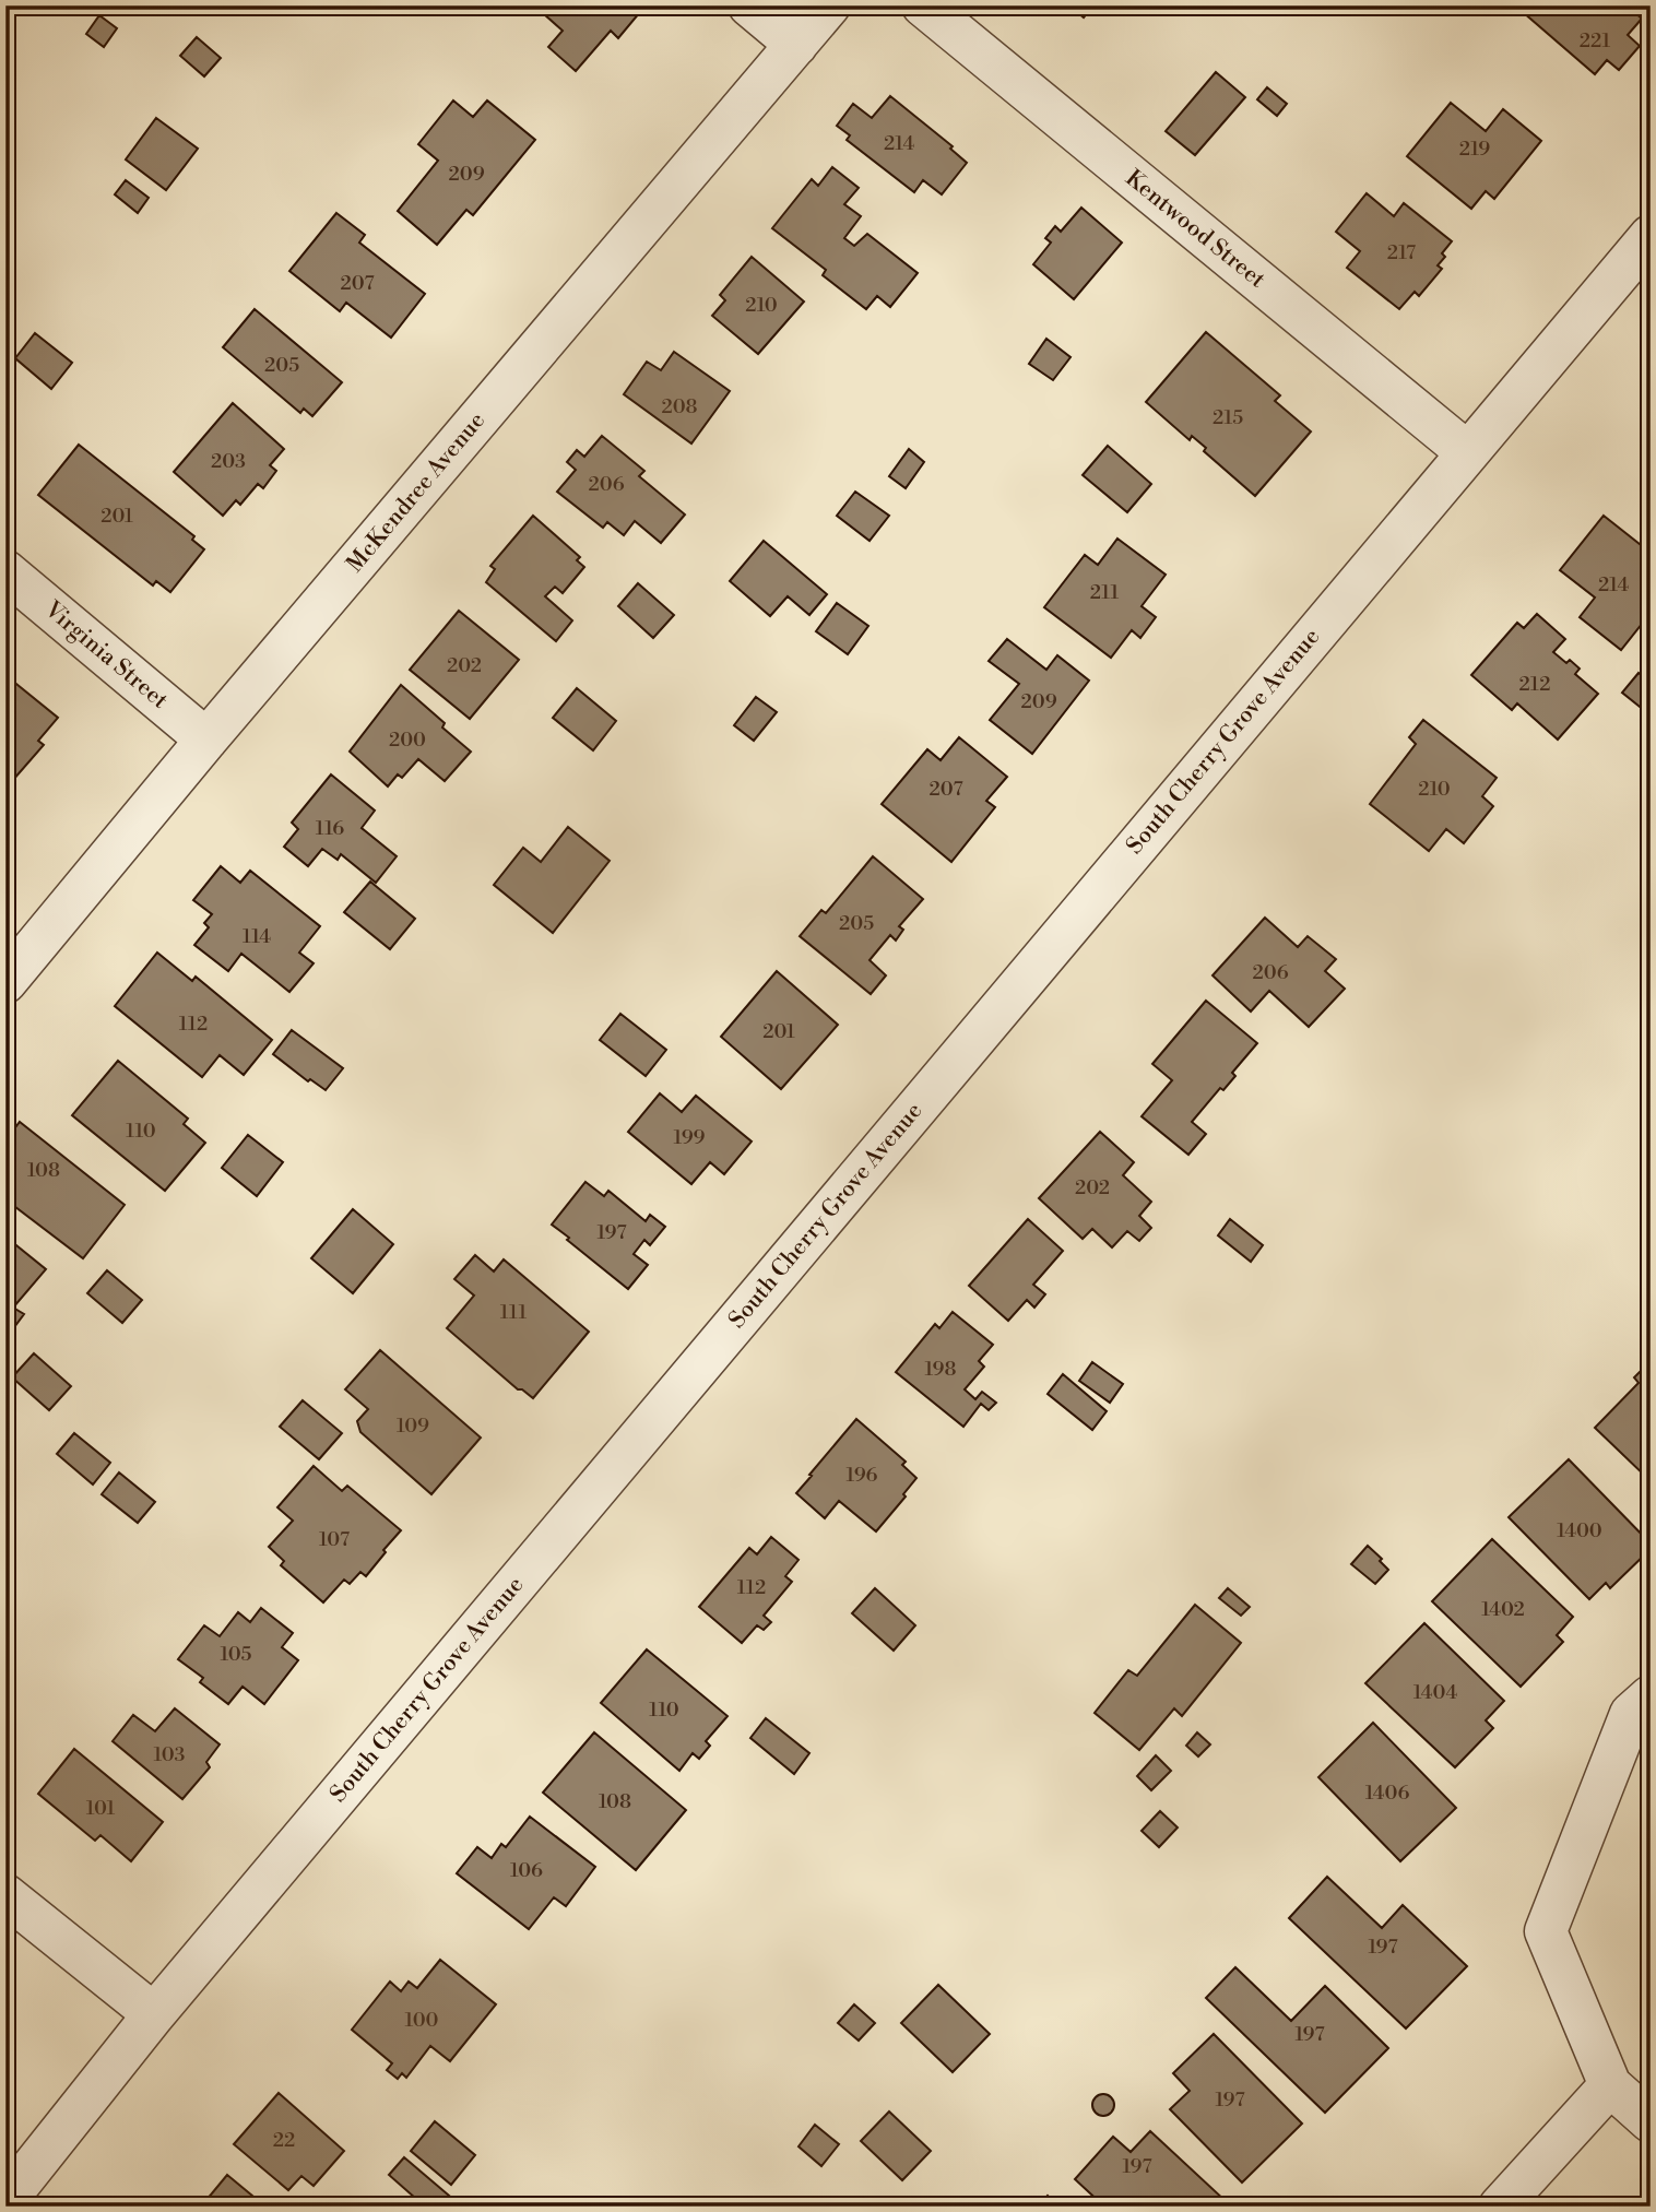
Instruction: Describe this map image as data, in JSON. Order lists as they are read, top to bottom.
{
  "streets": {
    "street": [
      "Kentwood Street",
      "McKendree Avenue",
      "Virginia Street",
      "South Cherry Grove Avenue"
    ]
  },
  "crossings": [
    ["Kentwood Street", "South Cherry Grove Avenue"],
    ["McKendree Avenue", "Virginia Street"]
  ],
  "house_numbers": [
    "221",
    "214",
    "219",
    "209",
    "217",
    "207",
    "210",
    "205",
    "208",
    "215",
    "203",
    "206",
    "201",
    "214",
    "211",
    "202",
    "212",
    "209",
    "200",
    "207",
    "210",
    "116",
    "205",
    "114",
    "206",
    "112",
    "201",
    "110",
    "199",
    "108",
    "202",
    "197",
    "111",
    "198",
    "109",
    "196",
    "1400",
    "107",
    "112",
    "1402",
    "105",
    "1404",
    "110",
    "103",
    "1406",
    "108",
    "101",
    "106",
    "197",
    "100",
    "197",
    "197",
    "22",
    "197"
  ]
}
